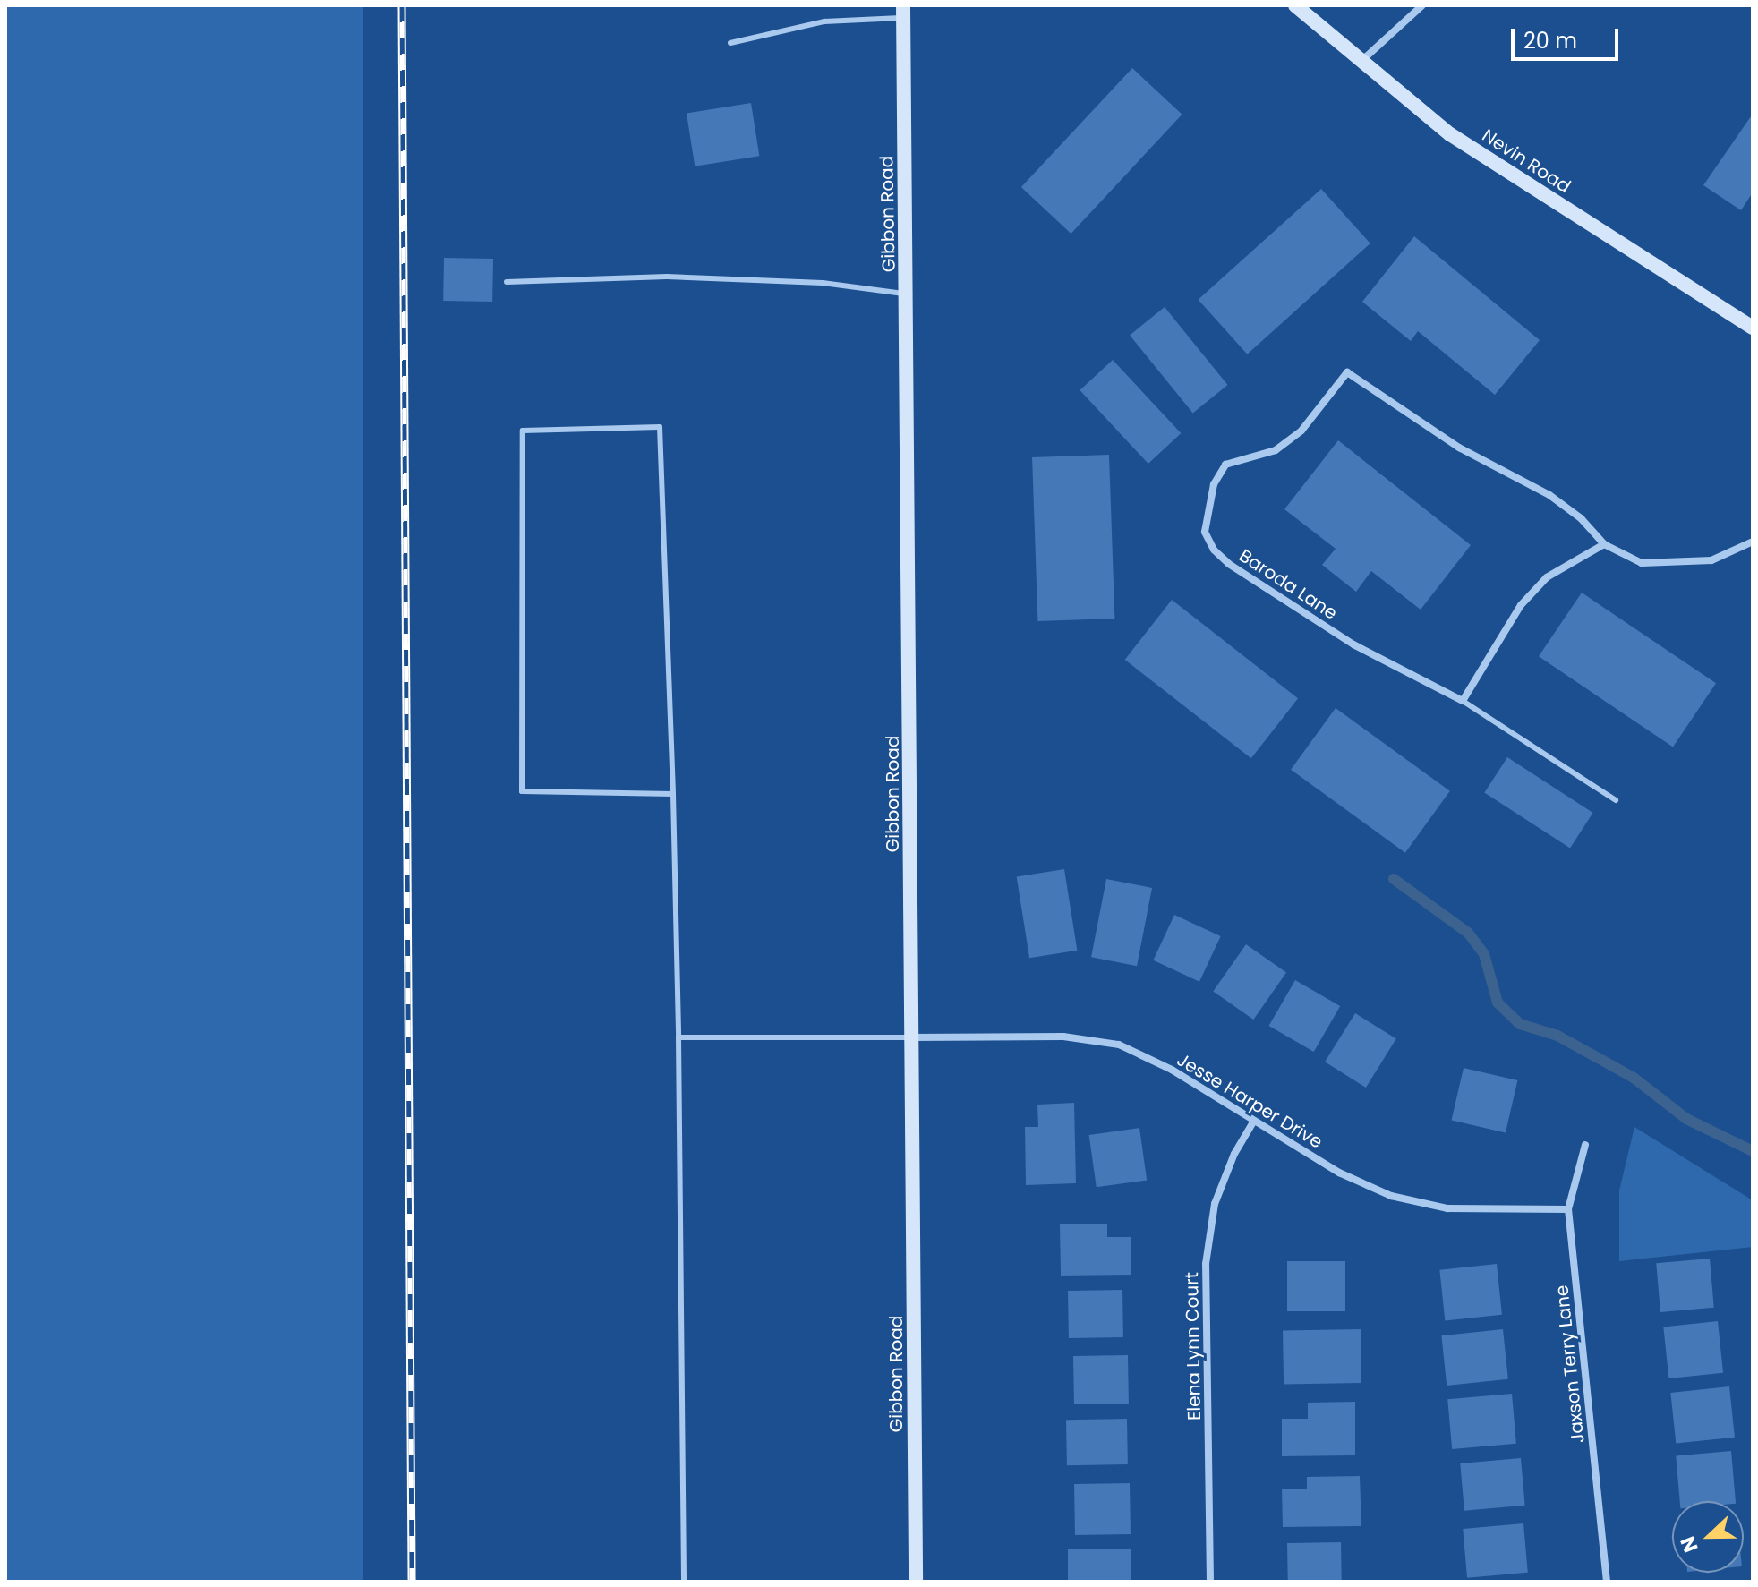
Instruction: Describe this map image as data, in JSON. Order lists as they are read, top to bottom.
{
  "streets": {
    "main road": ["Nevin Road", "Gibbon Road"],
    "street": [
      "Baroda Lane",
      "Jesse Harper Drive",
      "Elena Lynn Court",
      "Jaxson Terry Lane"
    ]
  },
  "crossings": [
    ["Gibbon Road", "Jesse Harper Drive"],
    ["Jesse Harper Drive", "Elena Lynn Court"],
    ["Jesse Harper Drive", "Jaxson Terry Lane"]
  ],
  "scale_bar": "20 m",
  "north": "left"
}
